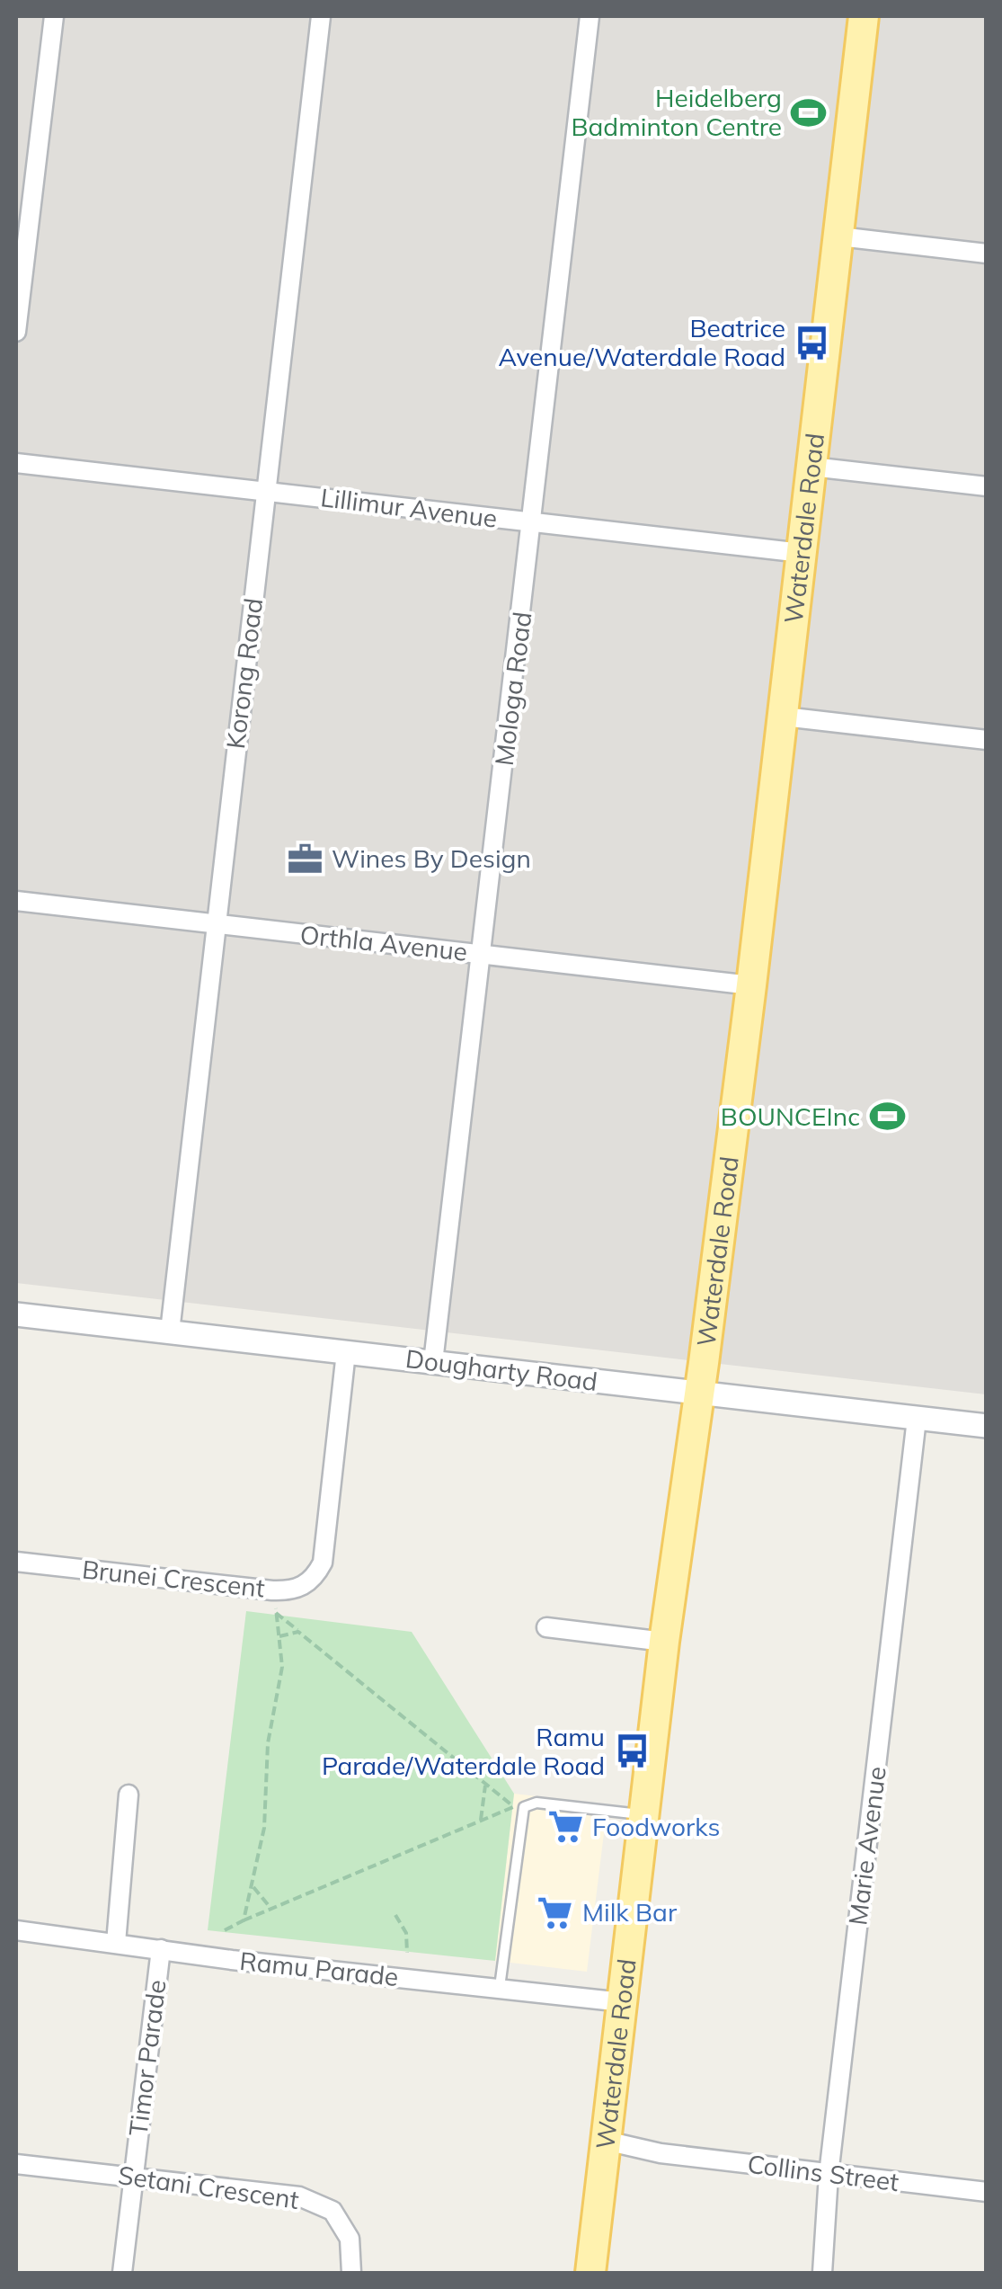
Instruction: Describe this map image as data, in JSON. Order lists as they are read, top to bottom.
{
  "streets": {
    "main road": ["Waterdale Road"],
    "street": [
      "Lillimur Avenue",
      "Korong Road",
      "Mologa Road",
      "Orthla Avenue",
      "Dougharty Road",
      "Brunei Crescent",
      "Marie Avenue",
      "Ramu Parade",
      "Timor Parade",
      "Collins Street",
      "Setani Crescent"
    ]
  },
  "crossings": [
    ["Lillimur Avenue", "Waterdale Road"],
    ["Lillimur Avenue", "Korong Road"],
    ["Lillimur Avenue", "Mologa Road"],
    ["Waterdale Road", "Orthla Avenue"],
    ["Waterdale Road", "Dougharty Road"],
    ["Waterdale Road", "Ramu Parade"],
    ["Waterdale Road", "Collins Street"],
    ["Korong Road", "Orthla Avenue"],
    ["Korong Road", "Dougharty Road"],
    ["Mologa Road", "Orthla Avenue"],
    ["Mologa Road", "Dougharty Road"],
    ["Dougharty Road", "Brunei Crescent"],
    ["Dougharty Road", "Marie Avenue"],
    ["Marie Avenue", "Collins Street"],
    ["Ramu Parade", "Timor Parade"],
    ["Timor Parade", "Setani Crescent"]
  ],
  "places": {
    "sports": ["Heidelberg Badminton Centre", "BOUNCEInc"],
    "bus stop": ["Beatrice Avenue/Waterdale Road", "Ramu Parade/Waterdale Road"],
    "office": ["Wines By Design"],
    "supermarket": ["Foodworks", "Milk Bar"]
  }
}
